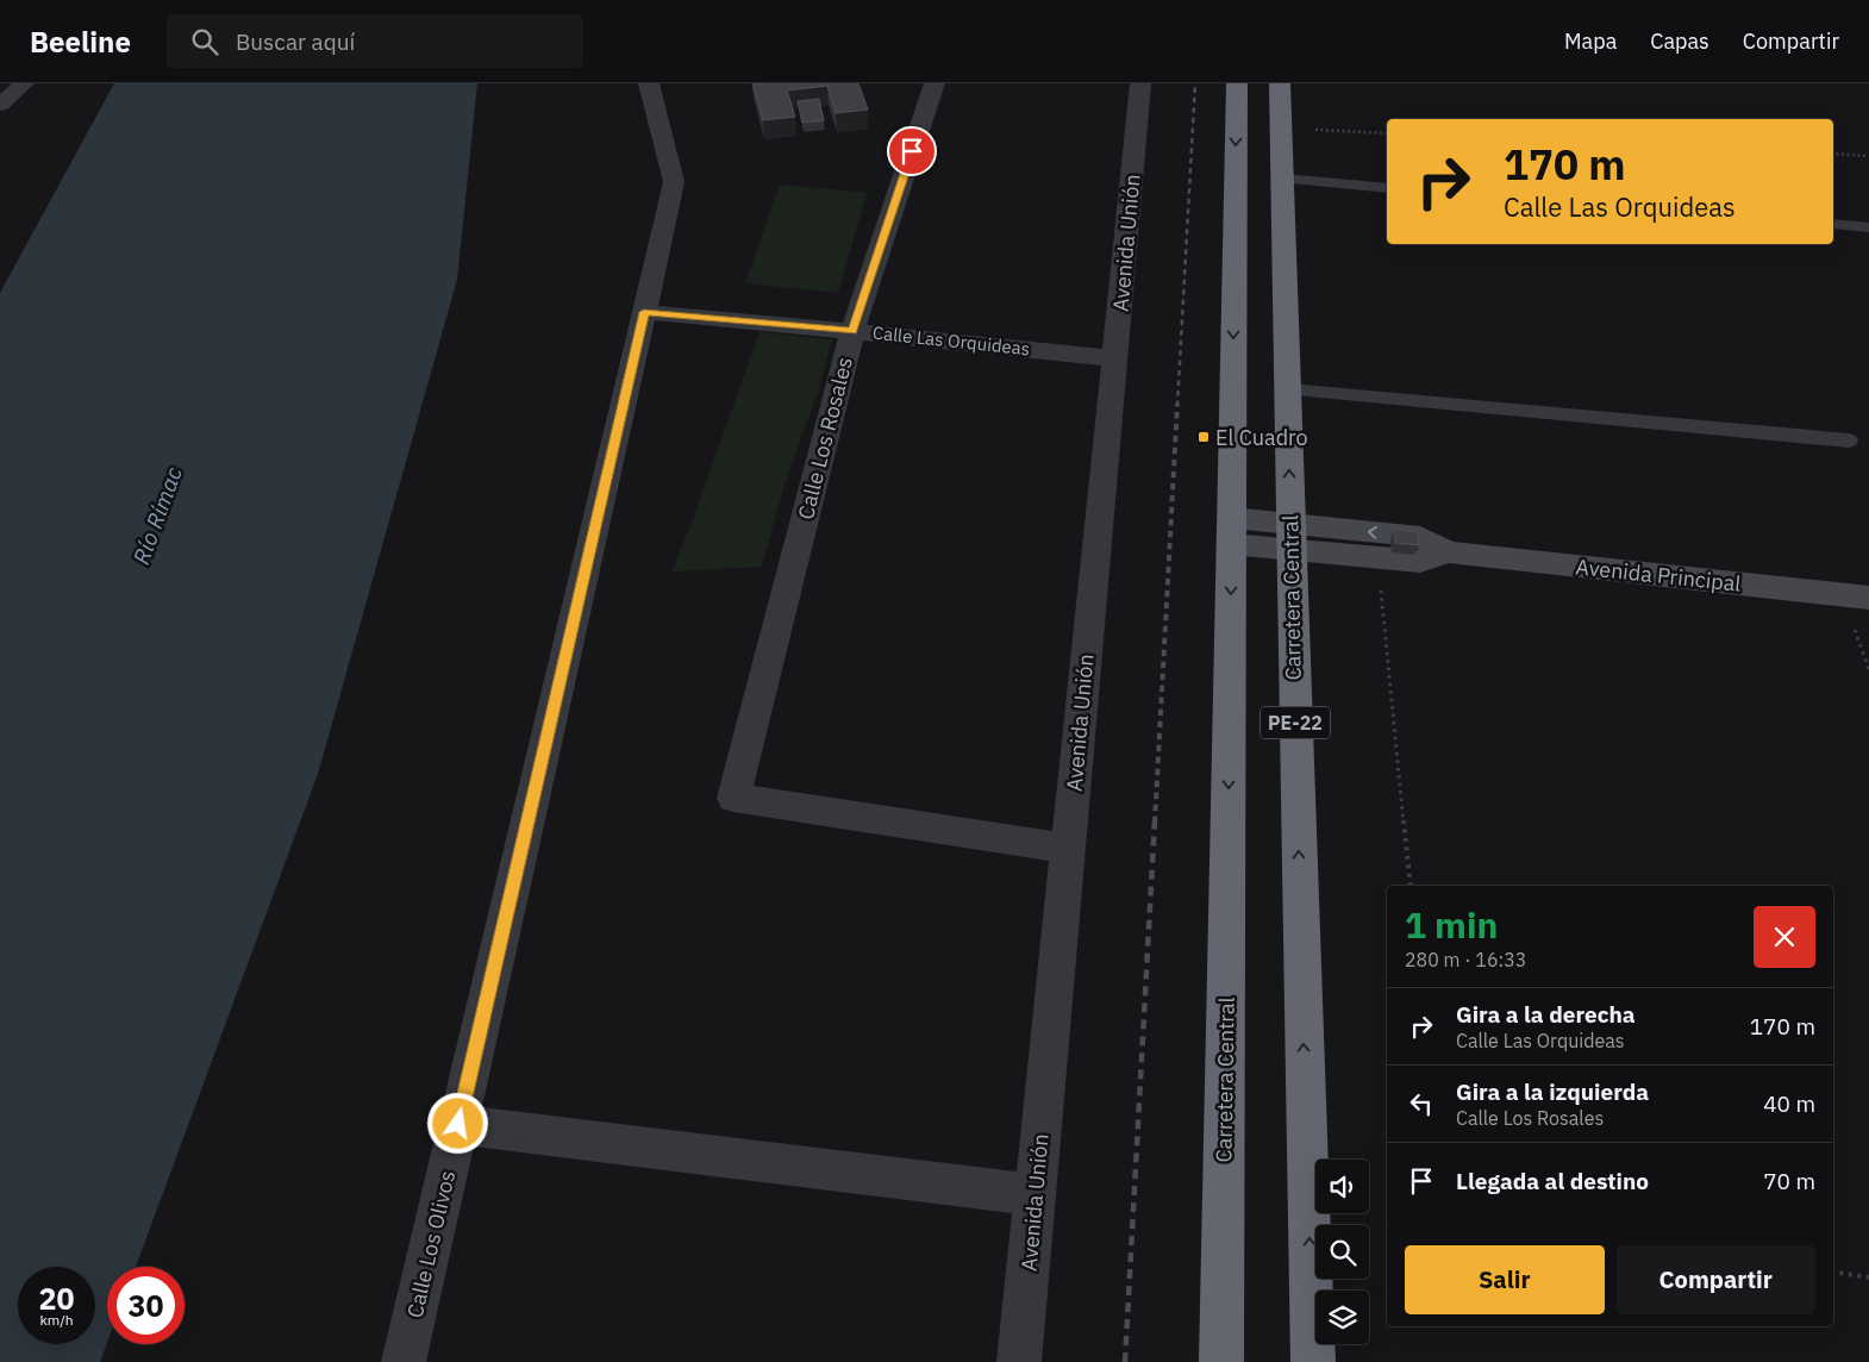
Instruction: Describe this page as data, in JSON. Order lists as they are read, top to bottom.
{
  "streets": {
    "highway": ["Carretera Central", "PE-22"],
    "street": [
      "Avenida Unión",
      "Calle Las Orquideas",
      "Calle Los Rosales",
      "Avenida Principal",
      "Calle Los Olivos"
    ]
  },
  "crossings": [
    ["Avenida Unión", "Calle Las Orquideas"],
    ["Avenida Unión", "Calle Los Rosales"],
    ["Calle Las Orquideas", "Calle Los Rosales"],
    ["Calle Las Orquideas", "Calle Los Olivos"],
    ["Avenida Principal", "Carretera Central"]
  ],
  "water": ["Río Rímac"],
  "places": {
    "transit": ["El Cuadro"]
  },
  "page": {
    "header": "Beeline",
    "search": "Buscar aquí",
    "nav": ["Mapa", "Capas", "Compartir"],
    "turn": ["170 m", "Calle Las Orquideas"],
    "heading": ["1 min", "280 m · 16:33"],
    "list": [
      {
        "name": "Gira a la derecha",
        "note": "Calle Las Orquideas",
        "value": "170 m"
      },
      {
        "name": "Gira a la izquierda",
        "note": "Calle Los Rosales",
        "value": "40 m"
      },
      {
        "name": "Llegada al destino",
        "value": "70 m"
      }
    ],
    "buttons": ["Salir", "Compartir"],
    "speed": "20 km/h",
    "limit": "30"
  }
}
